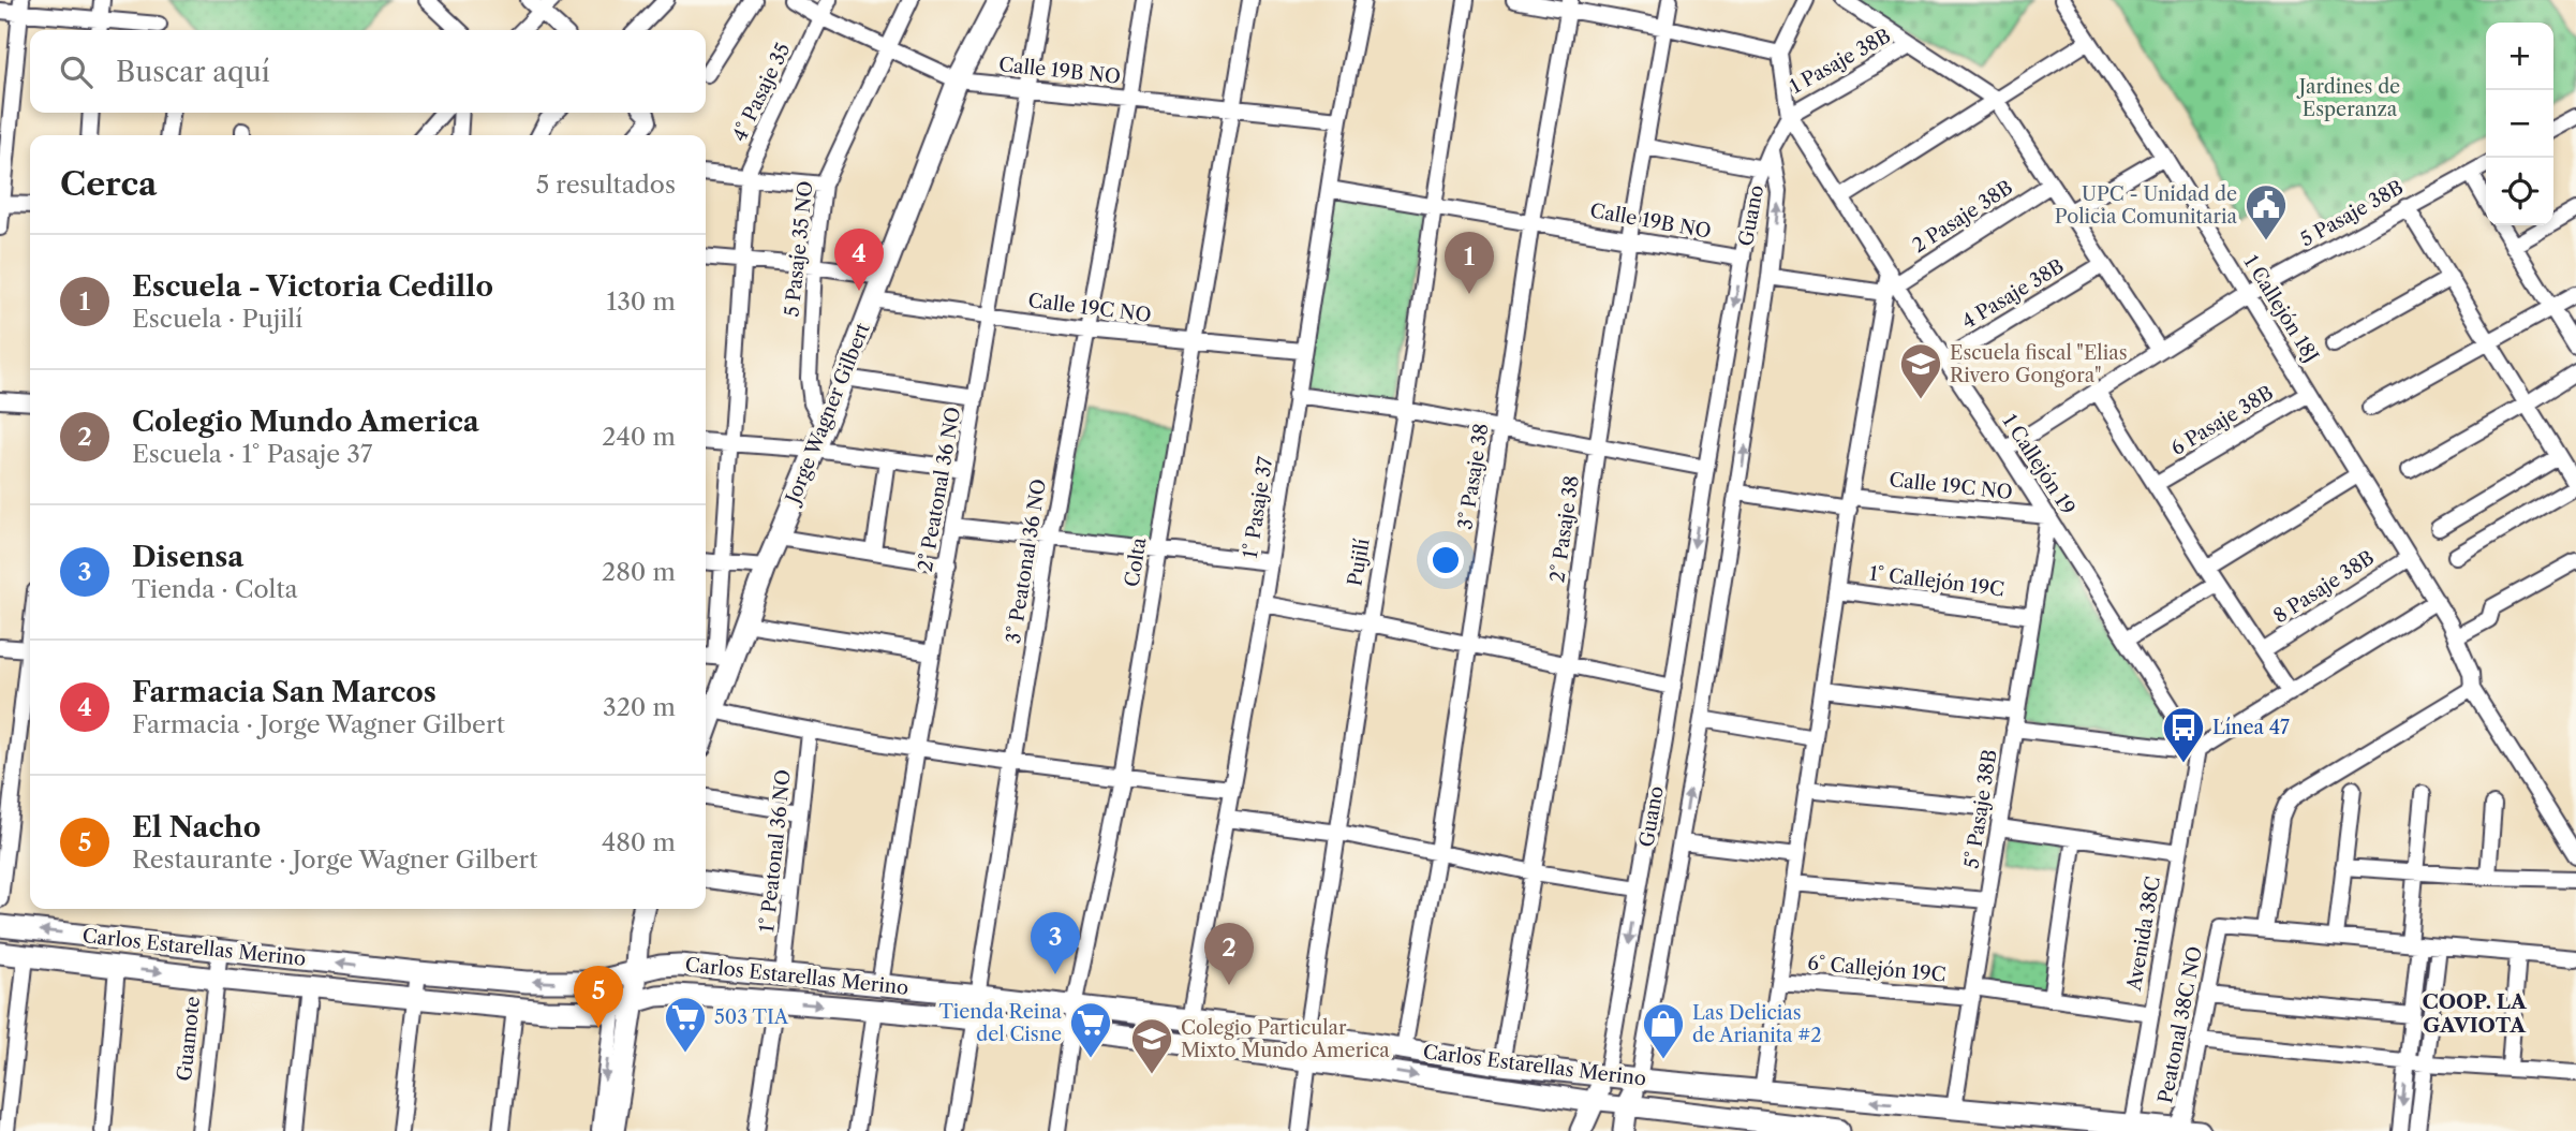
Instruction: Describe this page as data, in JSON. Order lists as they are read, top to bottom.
{
  "streets": {
    "street": [
      "1 Pasaje 38B",
      "Calle 19B NO",
      "4° Pasaje 35",
      "5 Pasaje 38B",
      "Guano",
      "2 Pasaje 38B",
      "5 Pasaje 35 NO",
      "4 Pasaje 38B",
      "Calle 19C NO",
      "1 Callejón 18J",
      "Jorge Wagner Gilbert",
      "6 Pasaje 38B",
      "1 Callejón 19",
      "3° Pasaje 38",
      "2° Peatonal 36 NO",
      "1° Pasaje 37",
      "2° Pasaje 38",
      "3° Peatonal 36 NO",
      "Colta",
      "Pujilí",
      "1° Callejón 19C",
      "8 Pasaje 38B",
      "5° Pasaje 38B",
      "1° Peatonal 36 NO",
      "Avenida 38C",
      "Carlos Estarellas Merino",
      "6° Callejón 19C",
      "Peatonal 38C NO",
      "Guamote"
    ]
  },
  "crossings": [
    ["1 Pasaje 38B", "1 Callejón 19"],
    ["Calle 19B NO", "4° Pasaje 35"],
    ["Calle 19B NO", "Guano"],
    ["Calle 19B NO", "5 Pasaje 35 NO"],
    ["Calle 19B NO", "Jorge Wagner Gilbert"],
    ["Calle 19B NO", "3° Pasaje 38"],
    ["Calle 19B NO", "2° Peatonal 36 NO"],
    ["Calle 19B NO", "1° Pasaje 37"],
    ["Calle 19B NO", "2° Pasaje 38"],
    ["Calle 19B NO", "3° Peatonal 36 NO"],
    ["Calle 19B NO", "Colta"],
    ["Calle 19B NO", "Pujilí"],
    ["4° Pasaje 35", "Jorge Wagner Gilbert"],
    ["5 Pasaje 38B", "1 Callejón 18J"],
    ["5 Pasaje 38B", "1 Callejón 19"],
    ["Guano", "Calle 19C NO"],
    ["Guano", "Carlos Estarellas Merino"],
    ["2 Pasaje 38B", "1 Callejón 19"],
    ["5 Pasaje 35 NO", "Jorge Wagner Gilbert"],
    ["4 Pasaje 38B", "1 Callejón 19"],
    ["Calle 19C NO", "Jorge Wagner Gilbert"],
    ["Calle 19C NO", "1 Callejón 19"],
    ["Calle 19C NO", "2° Peatonal 36 NO"],
    ["Calle 19C NO", "1° Pasaje 37"],
    ["Calle 19C NO", "3° Peatonal 36 NO"],
    ["Calle 19C NO", "Colta"],
    ["Calle 19C NO", "5° Pasaje 38B"],
    ["1 Callejón 18J", "6 Pasaje 38B"],
    ["1 Callejón 18J", "8 Pasaje 38B"],
    ["1 Callejón 19", "5° Pasaje 38B"],
    ["1 Callejón 19", "Avenida 38C"],
    ["3° Pasaje 38", "Carlos Estarellas Merino"],
    ["2° Peatonal 36 NO", "Carlos Estarellas Merino"],
    ["1° Pasaje 37", "Carlos Estarellas Merino"],
    ["2° Pasaje 38", "Carlos Estarellas Merino"],
    ["3° Peatonal 36 NO", "Carlos Estarellas Merino"],
    ["Colta", "Carlos Estarellas Merino"],
    ["Pujilí", "Carlos Estarellas Merino"],
    ["1° Callejón 19C", "5° Pasaje 38B"],
    ["5° Pasaje 38B", "Carlos Estarellas Merino"],
    ["5° Pasaje 38B", "6° Callejón 19C"],
    ["1° Peatonal 36 NO", "Carlos Estarellas Merino"],
    ["Avenida 38C", "Carlos Estarellas Merino"],
    ["Avenida 38C", "6° Callejón 19C"],
    ["Carlos Estarellas Merino", "Peatonal 38C NO"],
    ["Carlos Estarellas Merino", "Guamote"]
  ],
  "districts": ["COOP. LA GAVIOTA"],
  "parks": ["Jardines de Esperanza"],
  "places": {
    "public building": ["UPC - Unidad de Policia Comunitaria"],
    "school or university": ["Escuela fiscal \"Elias Rivero Gongora\"", "Colegio Particular Mixto Mundo America"],
    "bus stop": ["Línea 47"],
    "supermarket": ["503 TIA", "Tienda Reina del Cisne"],
    "shop": ["Las Delicias de Arianita #2"]
  },
  "page": {
    "map_buttons": ["+", "−"],
    "search": "Buscar aquí",
    "heading": ["Cerca", "5 resultados"],
    "pins": [
      "4",
      "1",
      "3",
      "2",
      "5"
    ],
    "list": [
      {
        "mark": "1",
        "name": "Escuela - Victoria Cedillo",
        "note": "Escuela · Pujilí",
        "value": "130 m"
      },
      {
        "mark": "2",
        "name": "Colegio Mundo America",
        "note": "Escuela · 1° Pasaje 37",
        "value": "240 m"
      },
      {
        "mark": "3",
        "name": "Disensa",
        "note": "Tienda · Colta",
        "value": "280 m"
      },
      {
        "mark": "4",
        "name": "Farmacia San Marcos",
        "note": "Farmacia · Jorge Wagner Gilbert",
        "value": "320 m"
      },
      {
        "mark": "5",
        "name": "El Nacho",
        "note": "Restaurante · Jorge Wagner Gilbert",
        "value": "480 m"
      }
    ]
  }
}
